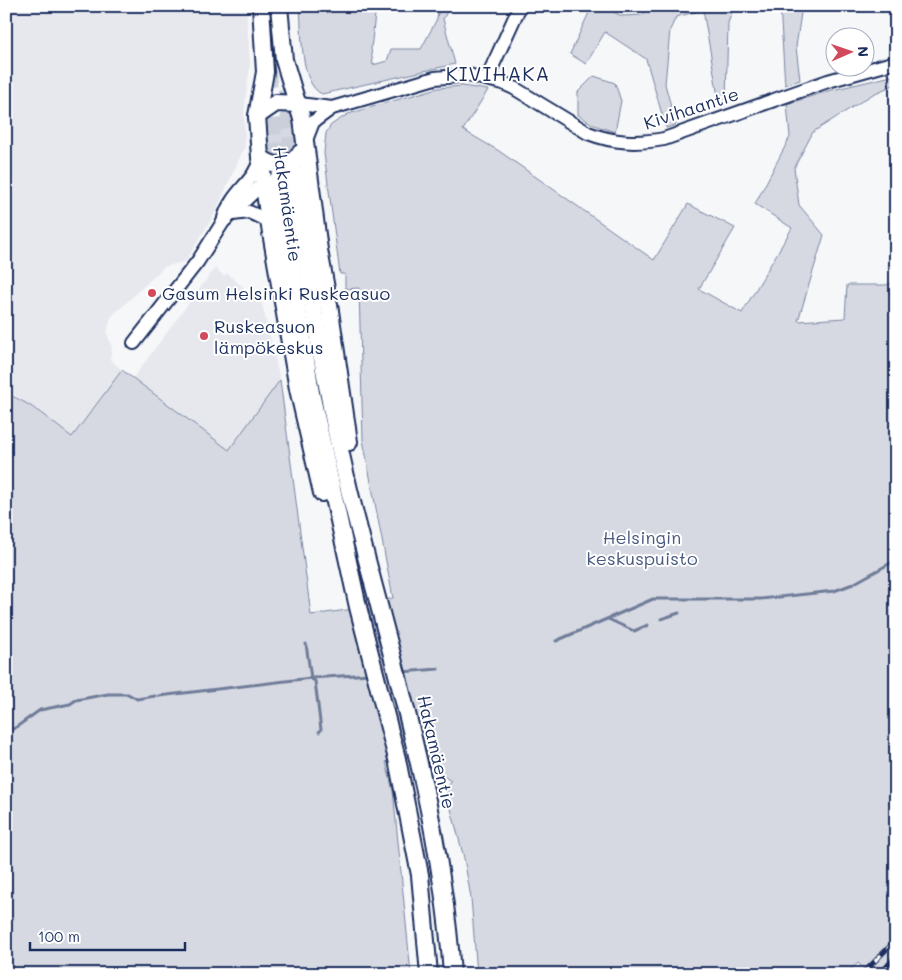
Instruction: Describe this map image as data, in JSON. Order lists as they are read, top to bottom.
{
  "streets": {
    "main road": ["Hakamäentie"],
    "street": ["Kivihaantie"]
  },
  "crossings": [
    ["Kivihaantie", "Hakamäentie"]
  ],
  "districts": ["KIVIHAKA"],
  "parks": ["Helsingin keskuspuisto"],
  "places": ["Gasum Helsinki Ruskeasuo", "Ruskeasuon lämpökeskus"],
  "scale_bar": "100 m",
  "north": "right"
}
